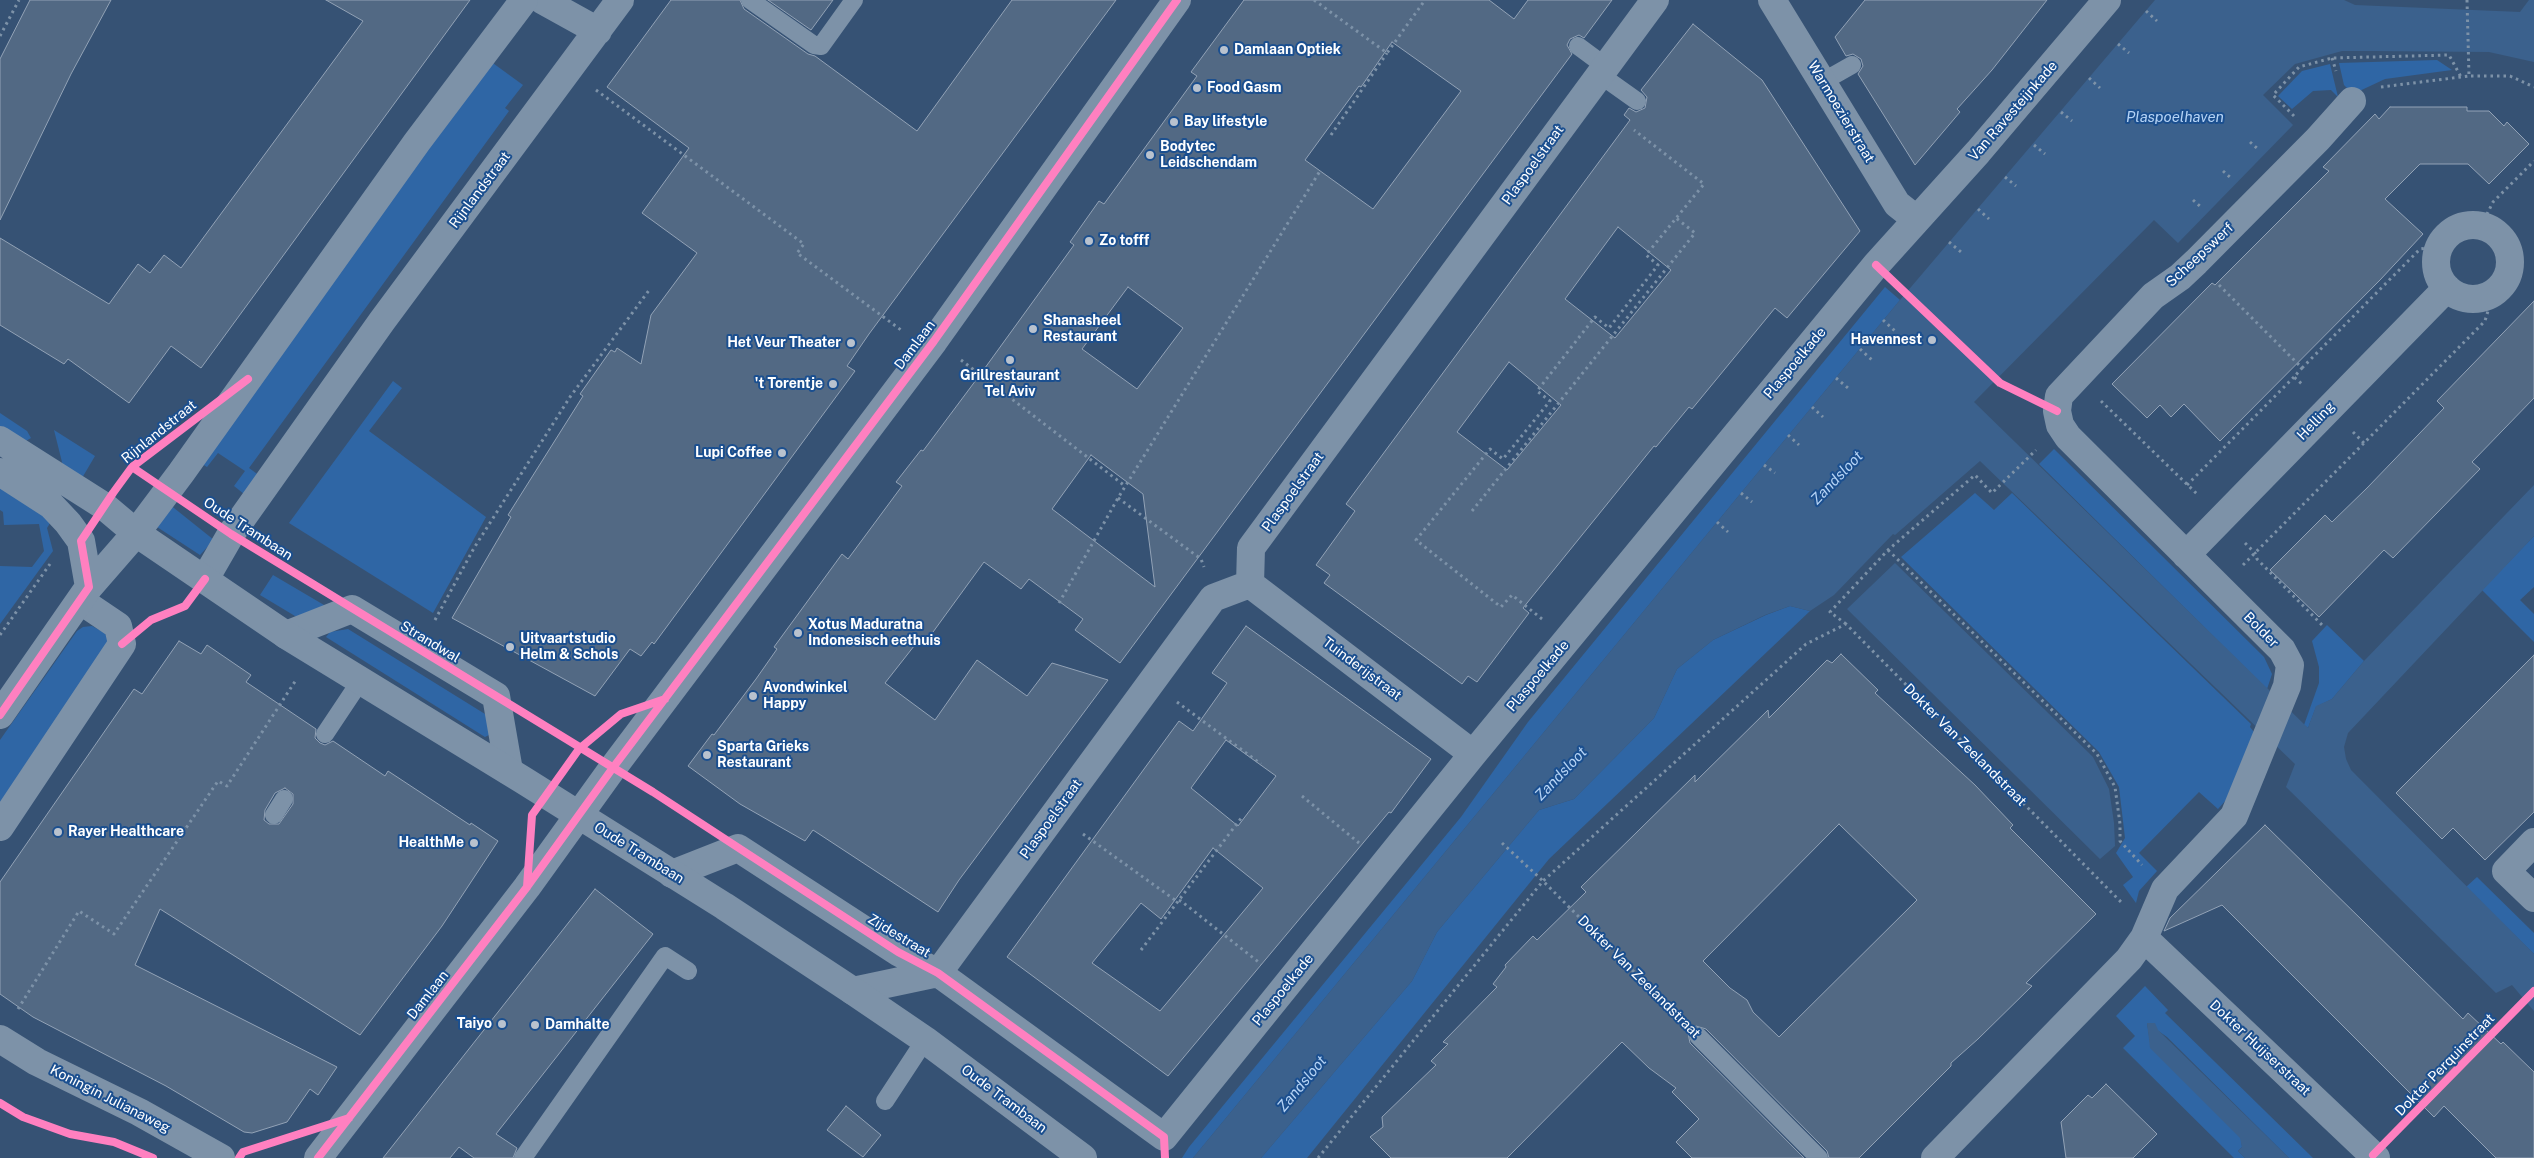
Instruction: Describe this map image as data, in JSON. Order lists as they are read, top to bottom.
{
  "streets": {
    "street": [
      "Van Ravesteijnkade",
      "Warmoezierstraat",
      "Plaspoelstraat",
      "Rijnlandstraat",
      "Scheepswerf",
      "Damlaan",
      "Plaspoelkade",
      "Helling",
      "Oude Trambaan",
      "Bolder",
      "Strandwal",
      "Tuinderijstraat",
      "Zijdestraat",
      "Dokter Huijserstraat",
      "Koningin Julianaweg"
    ],
    "lane": ["Dokter Van Zeelandstraat"],
    "cycle path": ["Dokter Perquinstraat"]
  },
  "crossings": [
    ["Van Ravesteijnkade", "Warmoezierstraat"],
    ["Van Ravesteijnkade", "Plaspoelkade"],
    ["Warmoezierstraat", "Plaspoelkade"],
    ["Plaspoelstraat", "Tuinderijstraat"],
    ["Plaspoelstraat", "Zijdestraat"],
    ["Rijnlandstraat", "Oude Trambaan"],
    ["Scheepswerf", "Bolder"],
    ["Damlaan", "Oude Trambaan"],
    ["Plaspoelkade", "Tuinderijstraat"],
    ["Plaspoelkade", "Zijdestraat"],
    ["Helling", "Bolder"],
    ["Oude Trambaan", "Strandwal"],
    ["Oude Trambaan", "Zijdestraat"],
    ["Bolder", "Dokter Van Zeelandstraat"],
    ["Bolder", "Dokter Huijserstraat"],
    ["Dokter Van Zeelandstraat", "Dokter Huijserstraat"]
  ],
  "water": ["Plaspoelhaven", "Zandsloot"],
  "places": [
    "Damlaan Optiek",
    "Food Gasm",
    "Bay lifestyle",
    "Bodytec Leidschendam",
    "Zo tofff",
    "Shanasheel Restaurant",
    "Havennest",
    "Het Veur Theater",
    "Grillrestaurant Tel Aviv",
    "'t Torentje",
    "Lupi Coffee",
    "Xotus Maduratna Indonesisch eethuis",
    "Uitvaartstudio Helm & Schols",
    "Avondwinkel Happy",
    "Sparta Grieks Restaurant",
    "Rayer Healthcare",
    "HealthMe",
    "Taiyo",
    "Damhalte"
  ]
}
